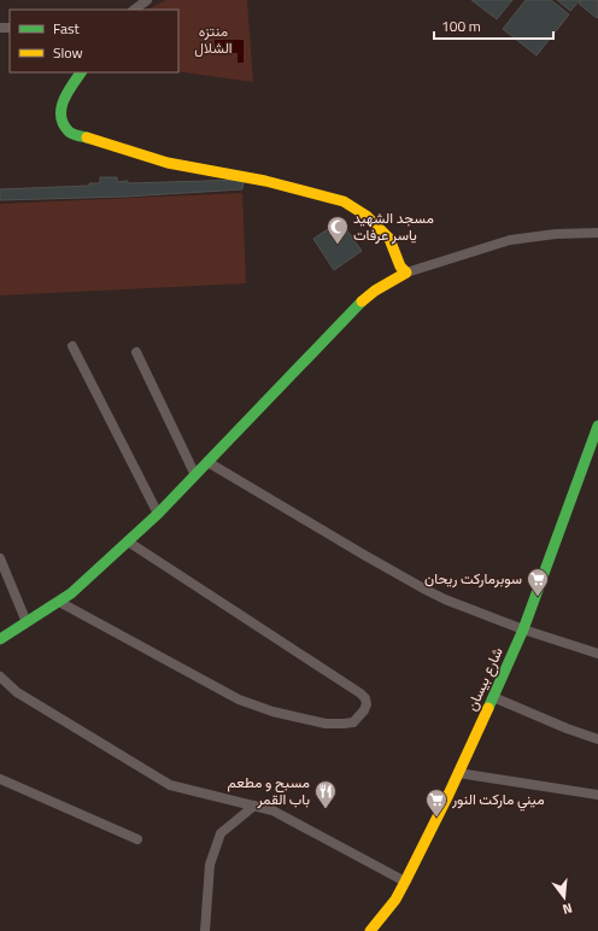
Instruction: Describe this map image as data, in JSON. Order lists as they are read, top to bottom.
{
  "streets": {
    "street": ["شارع بيسان"]
  },
  "parks": ["منتزه الشلال"],
  "places": {
    "mosque": ["مسجد الشهيد ياسر عرفات"],
    "supermarket": ["سوبرماركت ريحان", "ميني ماركت النور"],
    "restaurant": ["مسبح و مطعم باب القمر"]
  },
  "legend": ["Fast", "Slow"],
  "scale_bar": "100 m",
  "north": "bottom"
}
